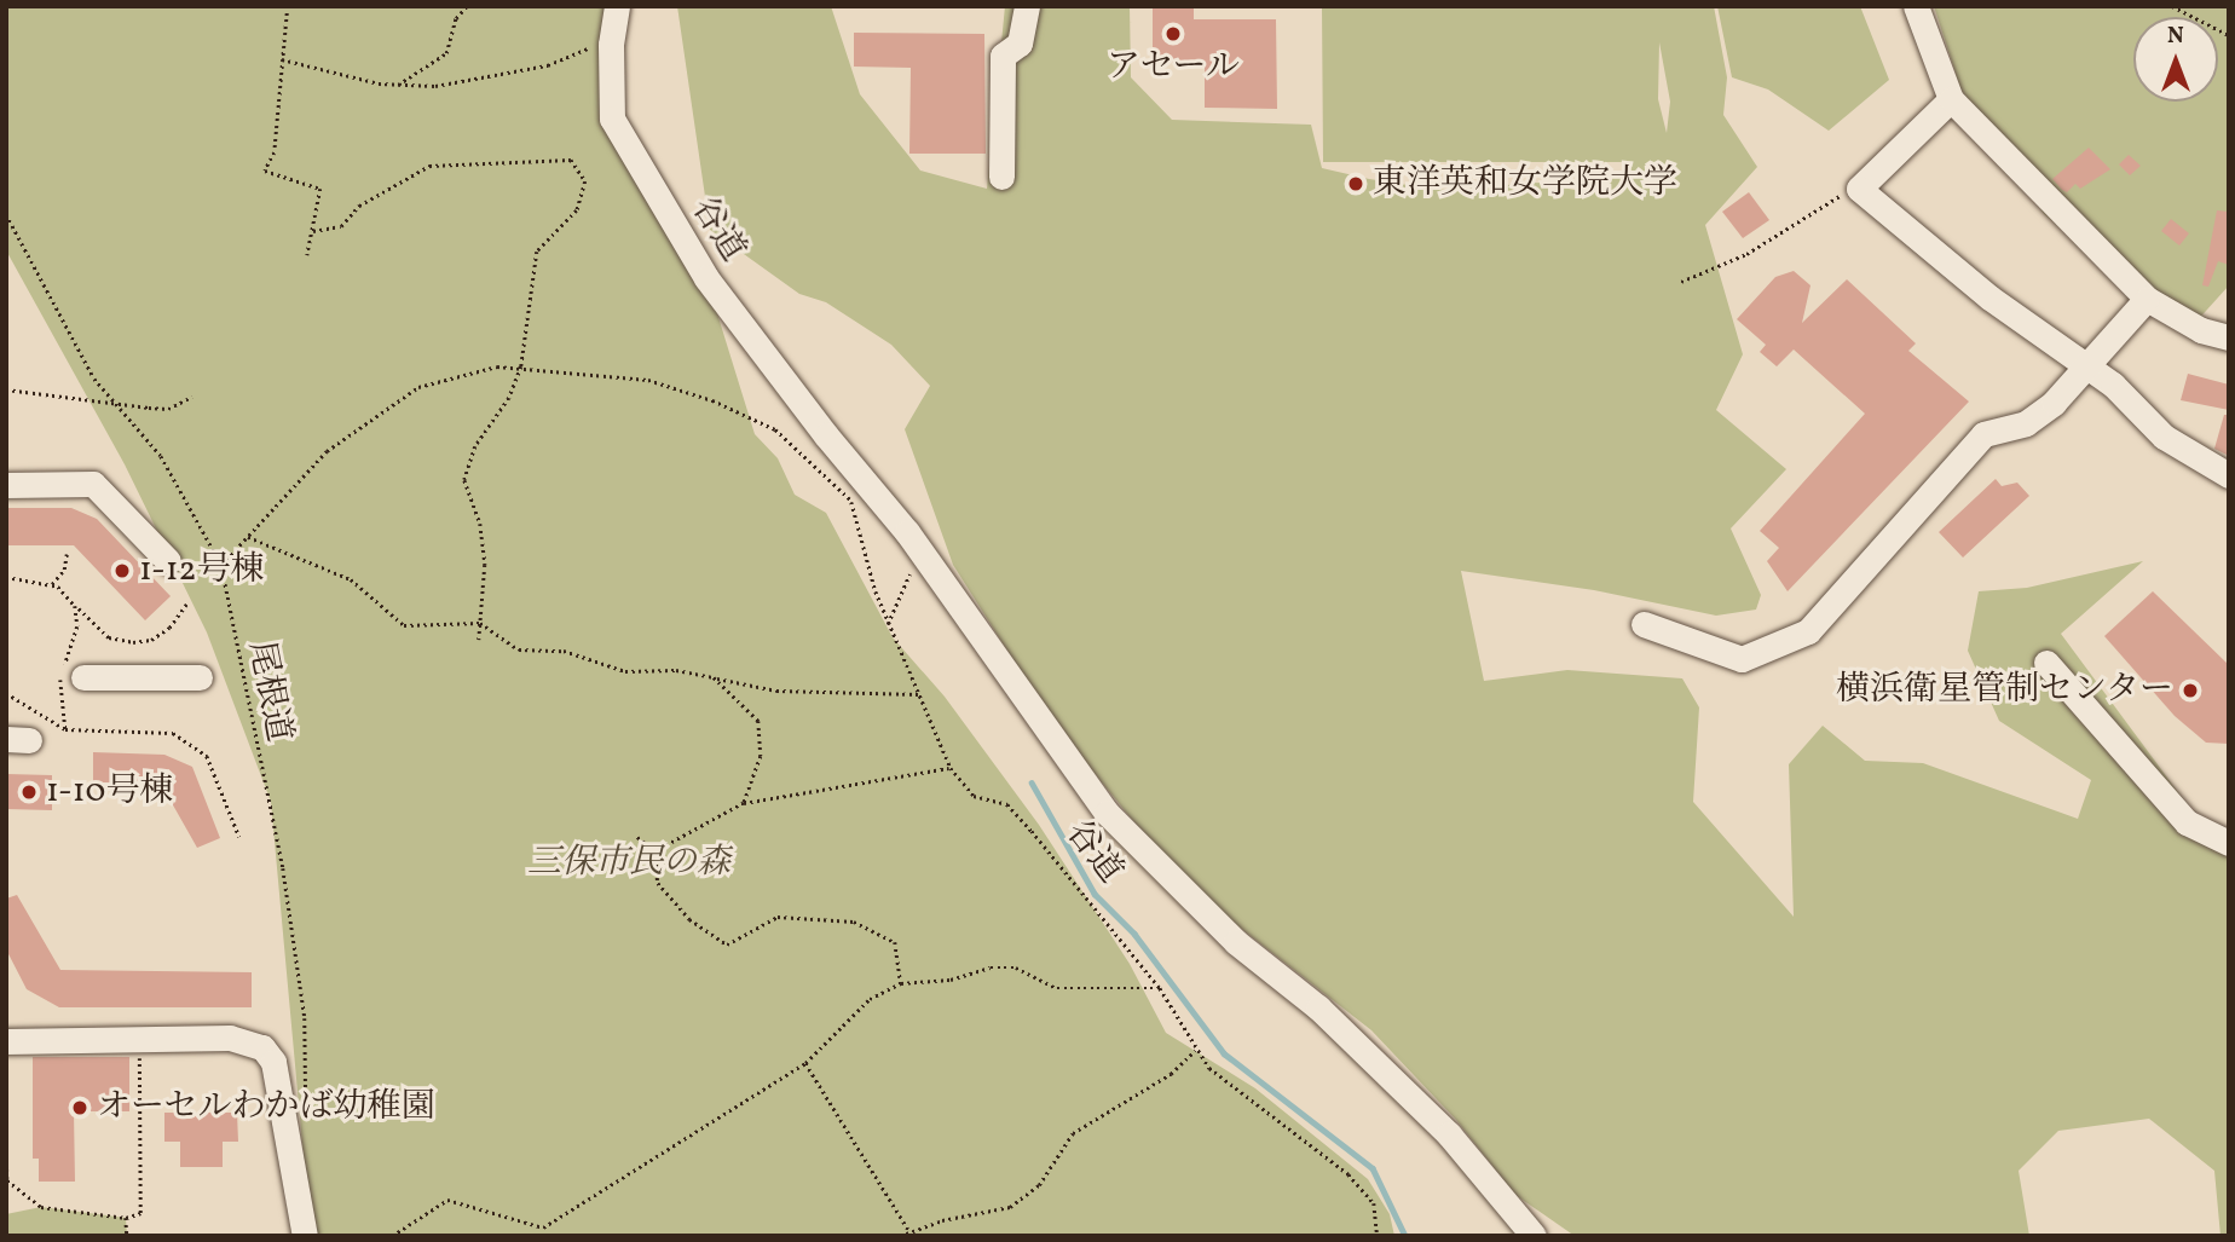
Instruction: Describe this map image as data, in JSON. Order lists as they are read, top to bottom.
{
  "streets": {
    "street": ["谷道"],
    "path": ["尾根道"]
  },
  "parks": ["三保市民の森"],
  "places": [
    "アセール",
    "東洋英和女学院大学",
    "1-12号棟",
    "横浜衛星管制センター",
    "1-10号棟",
    "オーセルわかば幼稚園"
  ],
  "north": "top"
}
